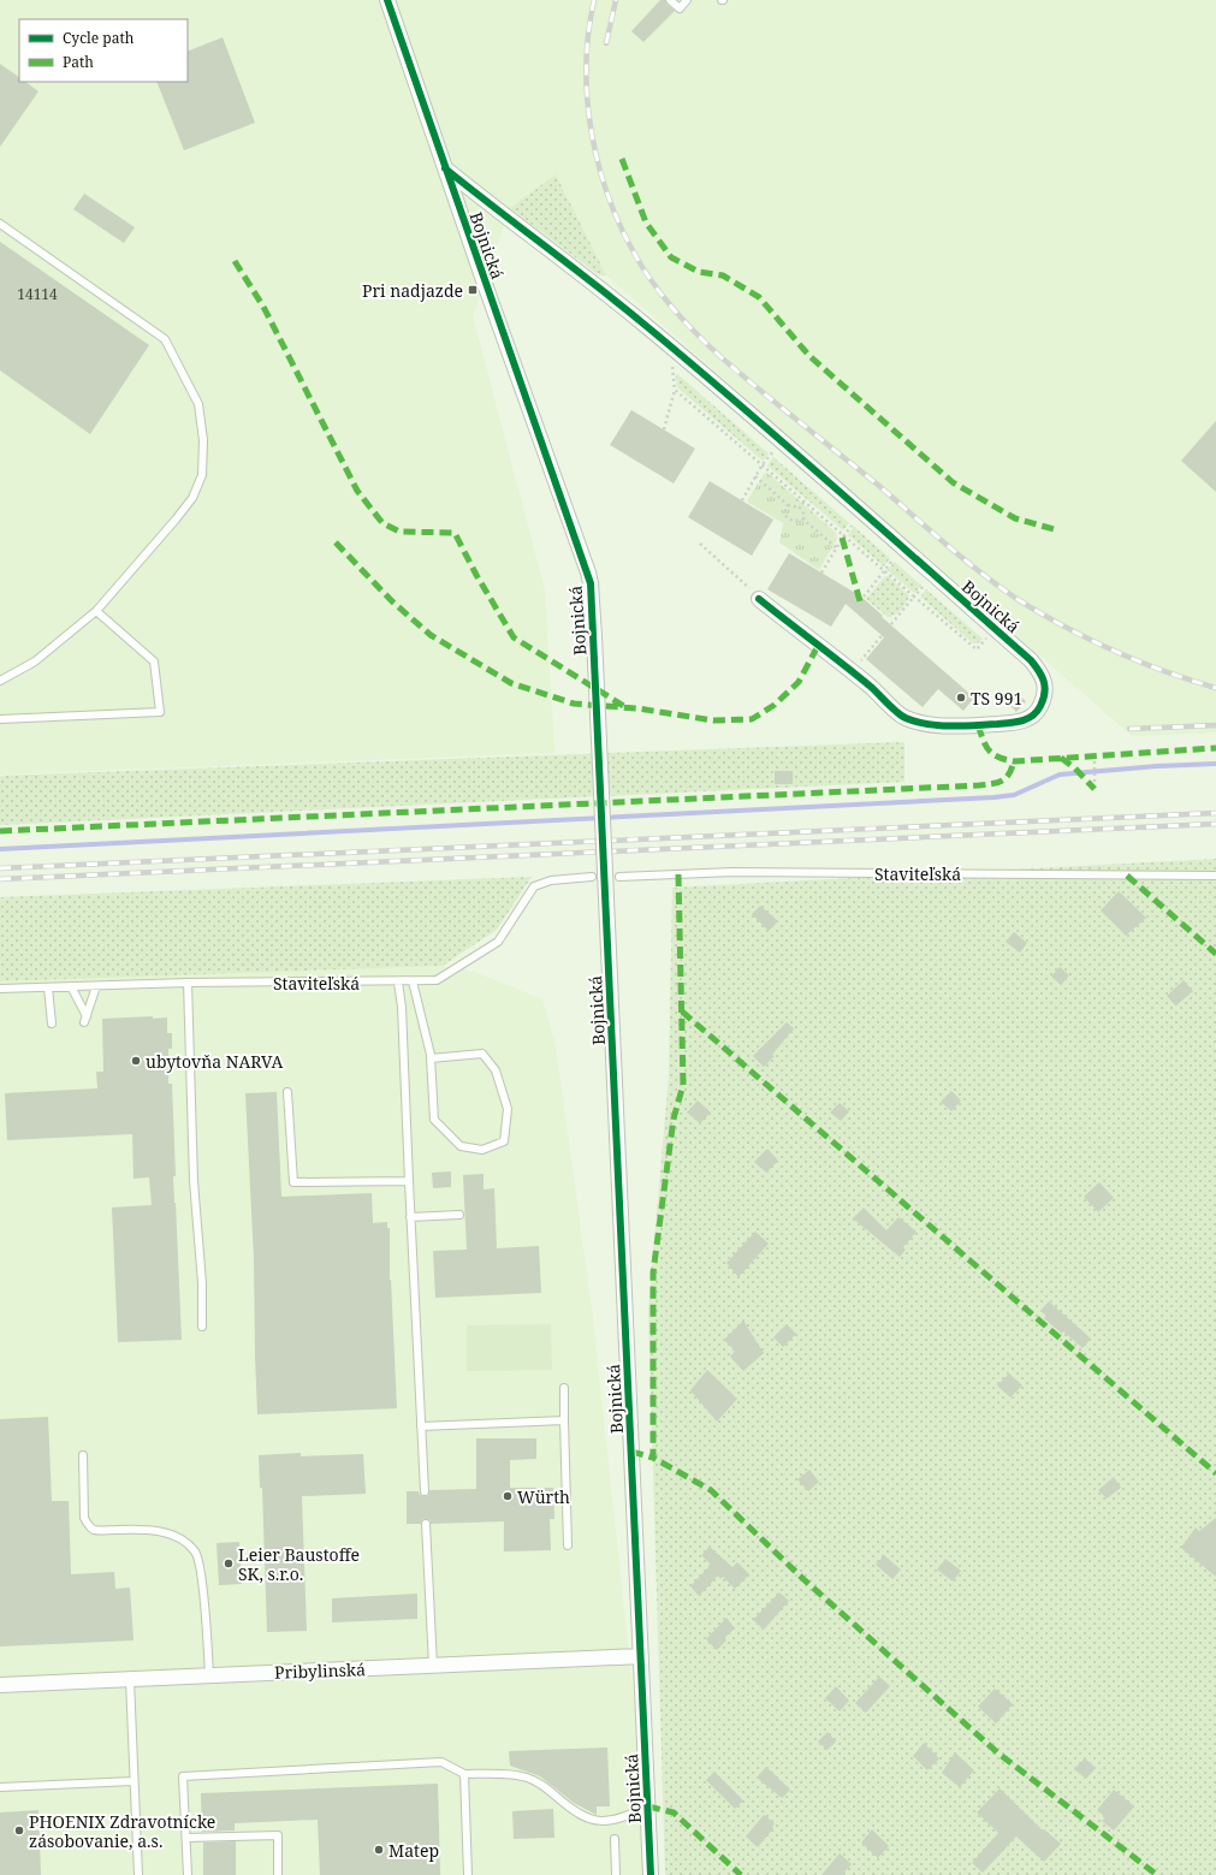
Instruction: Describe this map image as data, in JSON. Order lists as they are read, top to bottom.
{
  "streets": {
    "street": ["Bojnická", "Pribylinská"],
    "lane": ["Staviteľská"]
  },
  "crossings": [
    ["Bojnická", "Pribylinská"]
  ],
  "places": {
    "transit": ["Pri nadjazde"],
    "other": [
      "TS 991",
      "ubytovňa NARVA",
      "Würth",
      "Leier Baustoffe SK, s.r.o.",
      "PHOENIX Zdravotnícke zásobovanie, a.s.",
      "Matep"
    ]
  },
  "house_numbers": ["14114"],
  "legend": ["Cycle path", "Path"]
}
